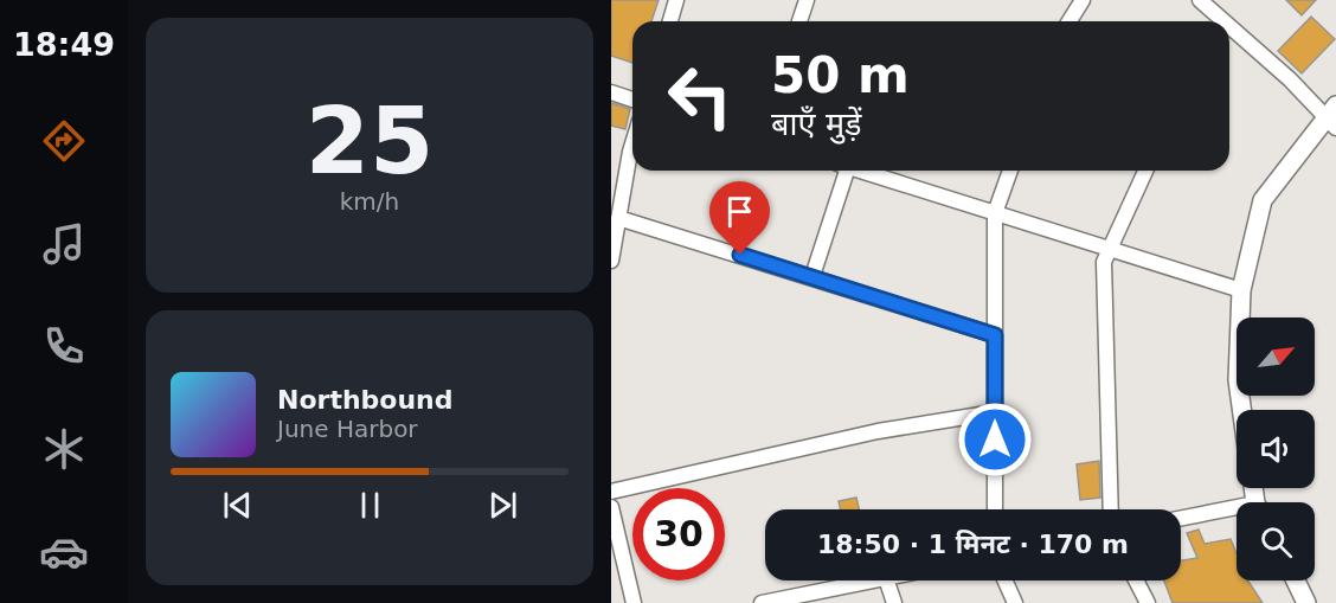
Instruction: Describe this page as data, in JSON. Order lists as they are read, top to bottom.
{
  "north": "top right",
  "page": {
    "tabs": "18:49",
    "tile": ["25", "km/h"],
    "turn": ["50 m", "बाएँ मुड़ें"],
    "song": ["Northbound", "June Harbor"],
    "limit": "30",
    "trip": "18:50 · 1 मिनट · 170 m"
  }
}
